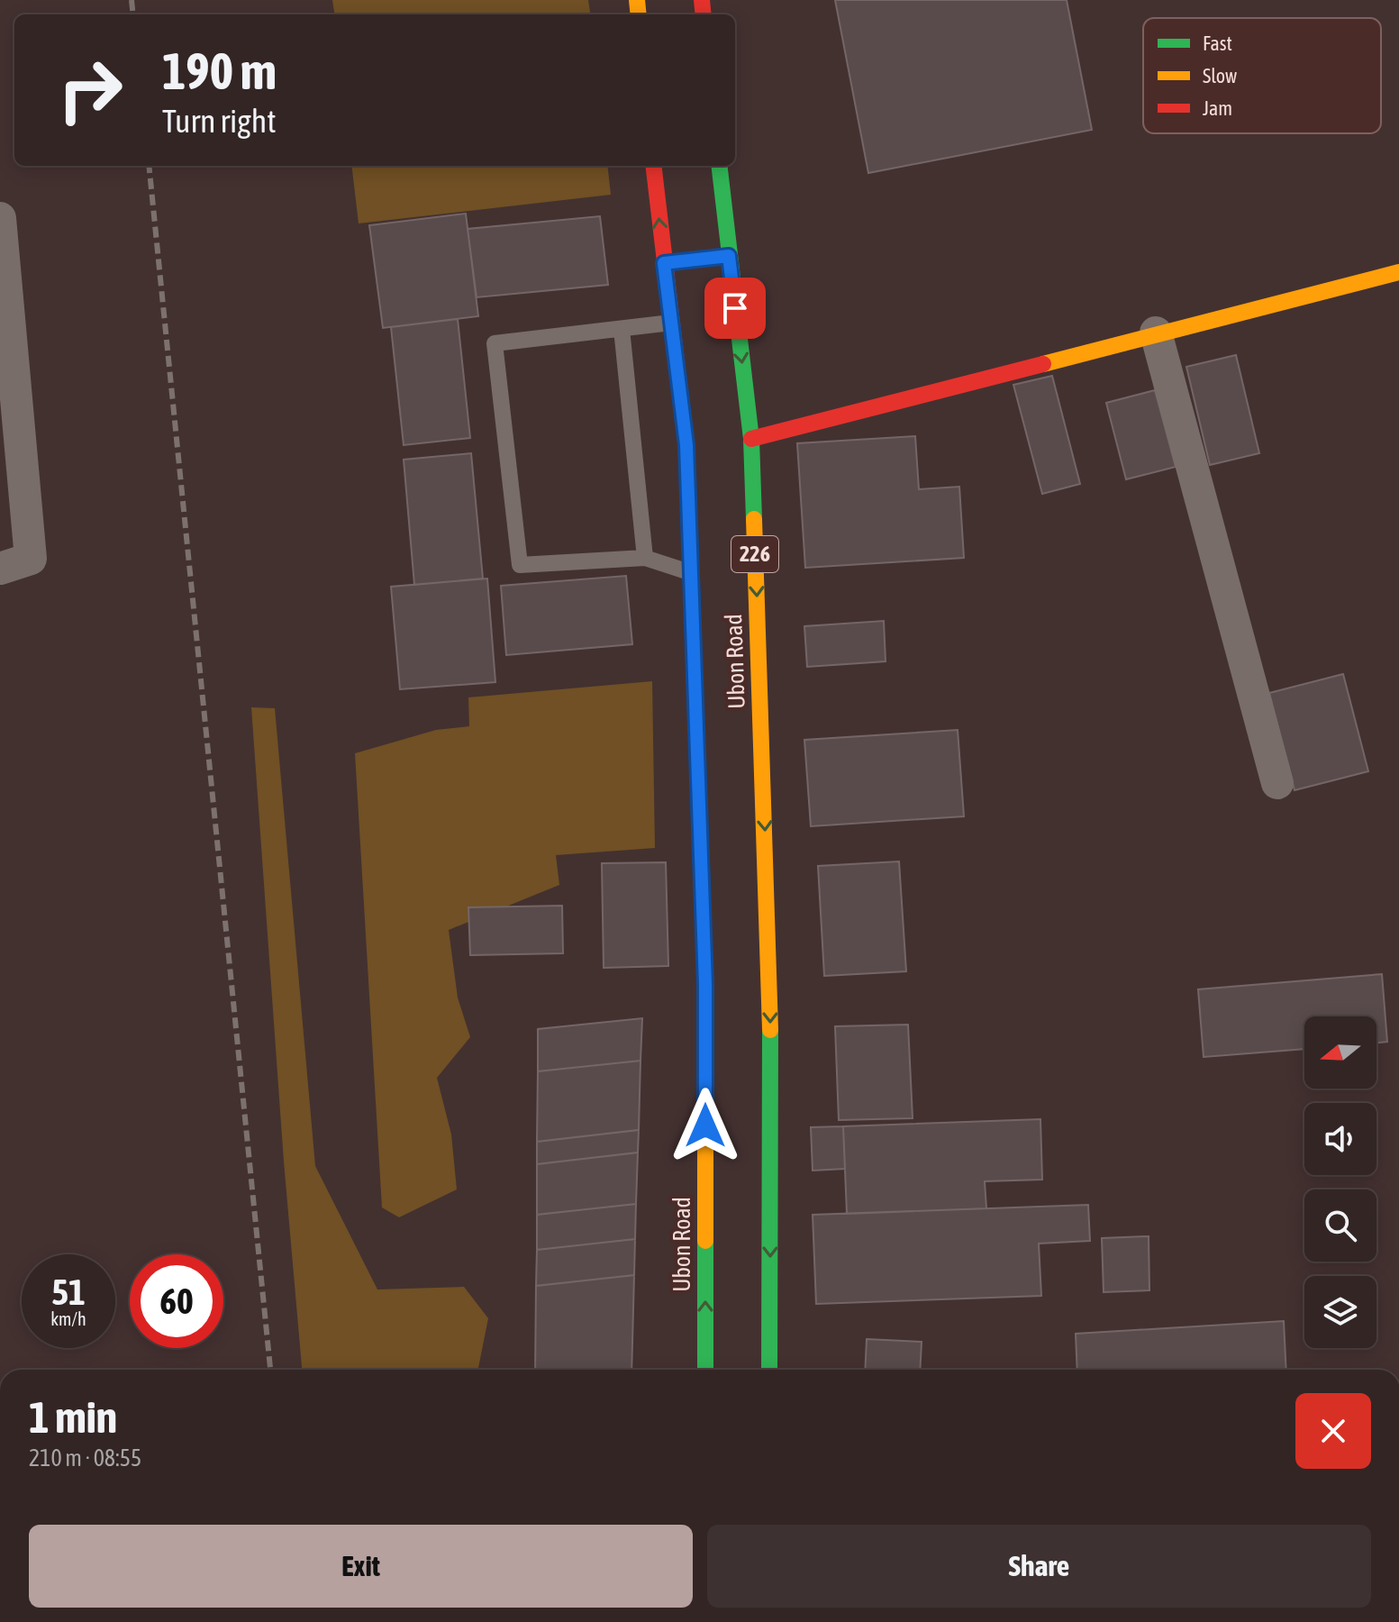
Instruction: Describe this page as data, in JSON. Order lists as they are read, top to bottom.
{
  "streets": {
    "main road": ["226", "Ubon Road"]
  },
  "legend": ["Fast", "Slow", "Jam"],
  "north": "left",
  "page": {
    "turn": ["190 m", "Turn right"],
    "speed": "51 km/h",
    "limit": "60",
    "heading": ["1 min", "210 m · 08:55"],
    "buttons": ["Exit", "Share"]
  }
}
